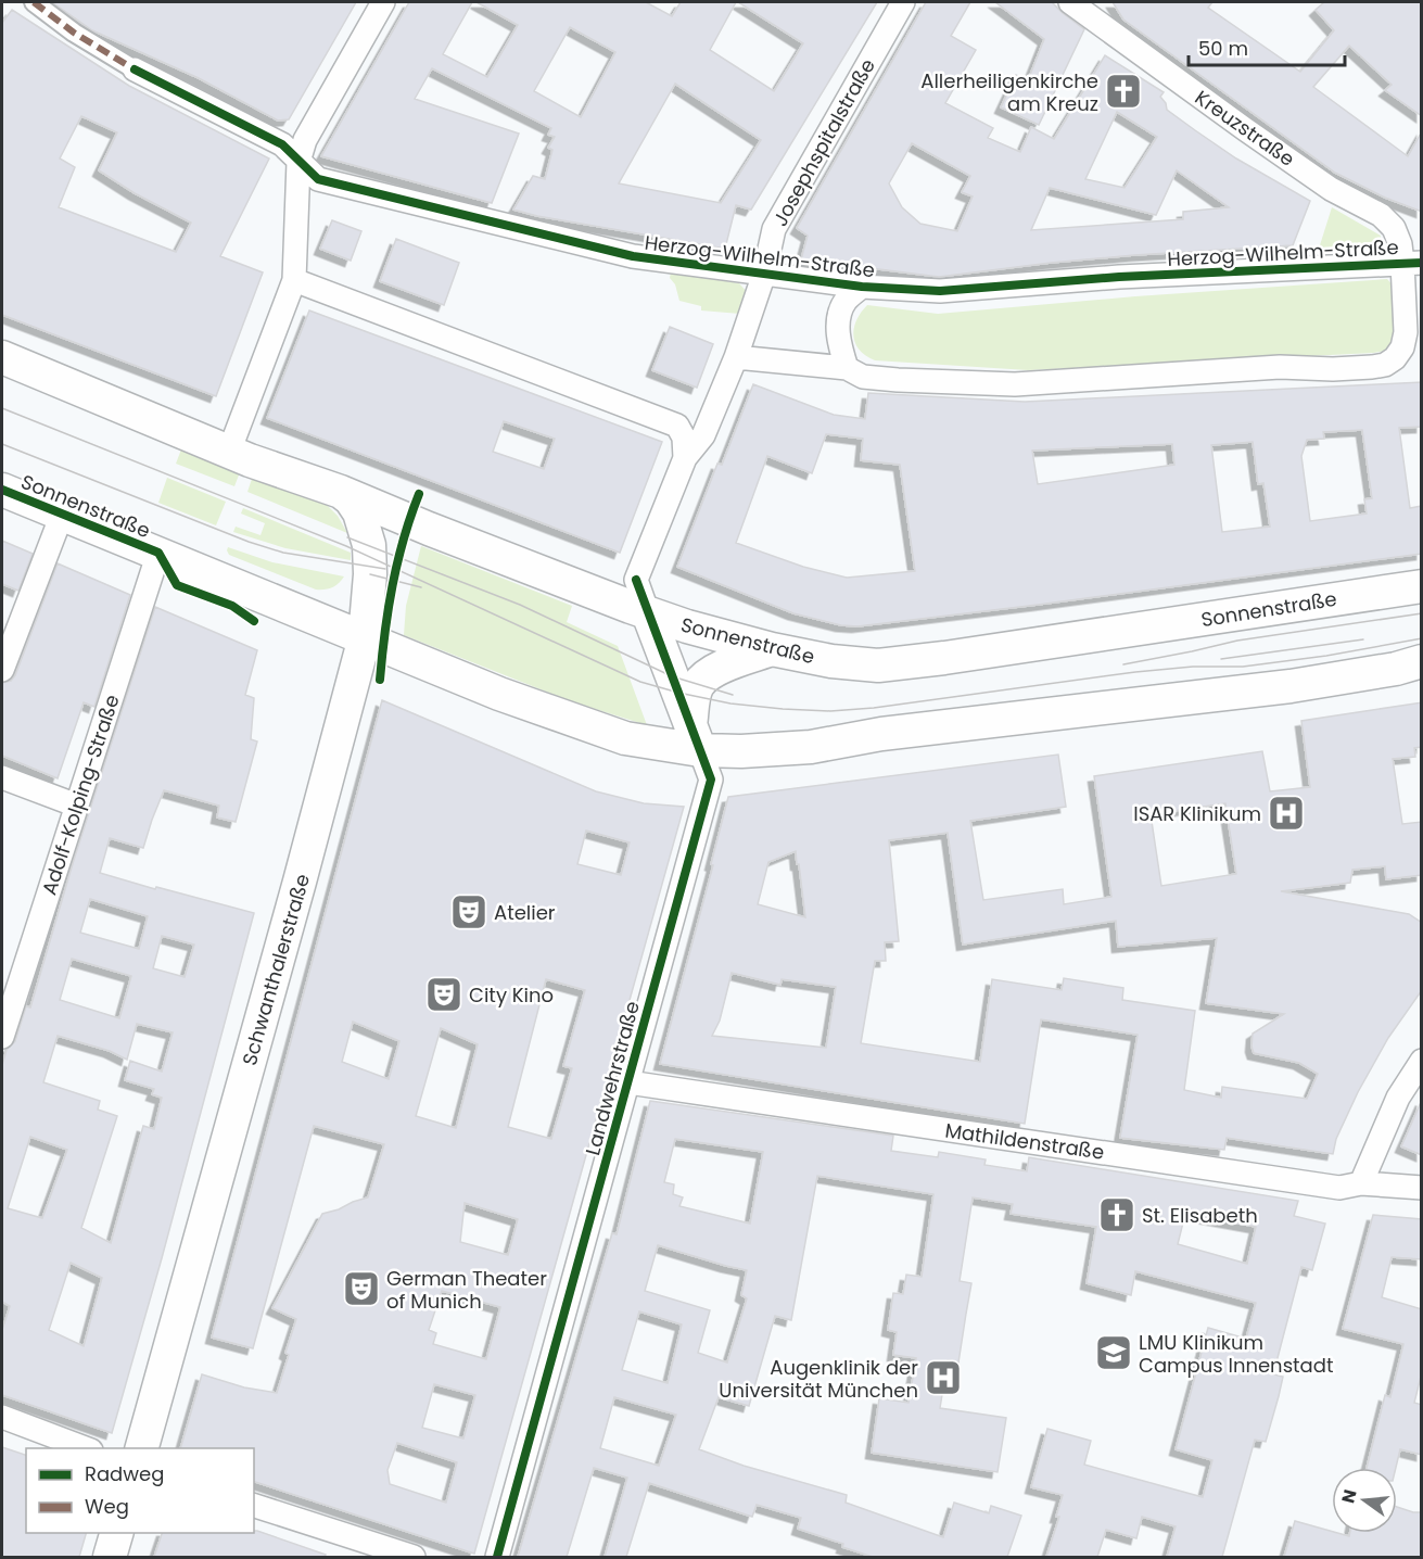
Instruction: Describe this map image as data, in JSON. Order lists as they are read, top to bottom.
{
  "streets": {
    "main road": ["Sonnenstraße", "Schwanthalerstraße", "Landwehrstraße"],
    "street": [
      "Kreuzstraße",
      "Josephspitalstraße",
      "Herzog-Wilhelm-Straße",
      "Adolf-Kolping-Straße",
      "Mathildenstraße"
    ]
  },
  "crossings": [
    ["Kreuzstraße", "Herzog-Wilhelm-Straße"],
    ["Josephspitalstraße", "Herzog-Wilhelm-Straße"],
    ["Josephspitalstraße", "Sonnenstraße"],
    ["Josephspitalstraße", "Landwehrstraße"],
    ["Sonnenstraße", "Adolf-Kolping-Straße"],
    ["Sonnenstraße", "Schwanthalerstraße"],
    ["Sonnenstraße", "Landwehrstraße"],
    ["Landwehrstraße", "Mathildenstraße"]
  ],
  "places": {
    "church": ["Allerheiligenkirche am Kreuz", "St. Elisabeth"],
    "hospital": ["ISAR Klinikum", "Augenklinik der Universität München"],
    "theatre": ["Atelier", "City Kino", "German Theater of Munich"],
    "school or university": ["LMU Klinikum Campus Innenstadt"]
  },
  "legend": ["Radweg", "Weg"],
  "scale_bar": "50 m",
  "north": "left"
}
